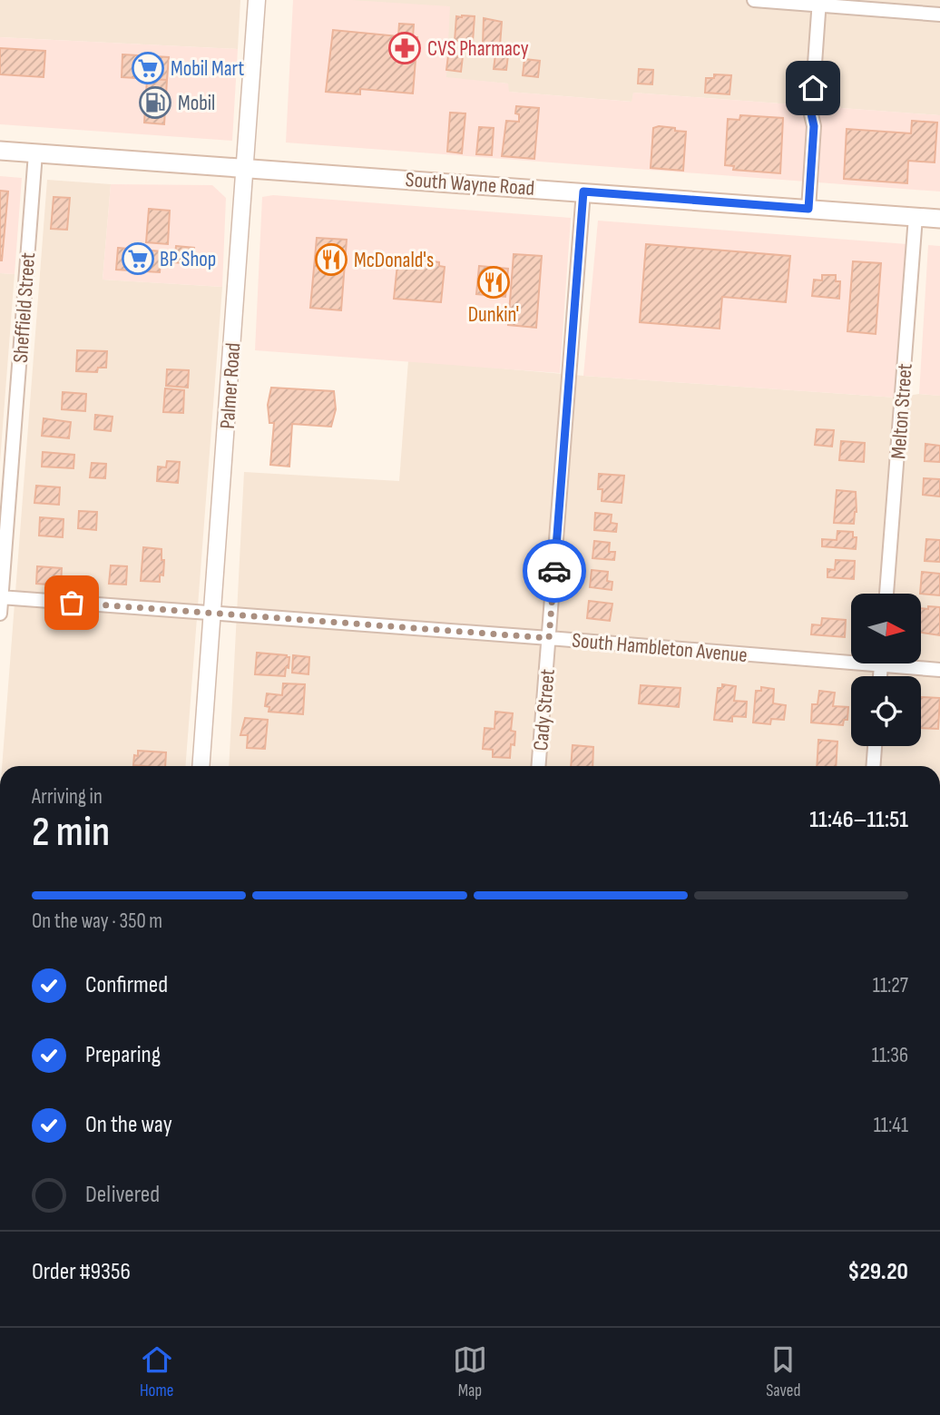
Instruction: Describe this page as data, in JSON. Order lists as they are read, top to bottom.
{
  "streets": {
    "main road": ["South Wayne Road"],
    "street": [
      "Sheffield Street",
      "Palmer Road",
      "Melton Street",
      "South Hambleton Avenue",
      "Cady Street"
    ]
  },
  "crossings": [
    ["South Wayne Road", "Sheffield Street"],
    ["South Wayne Road", "Palmer Road"],
    ["South Wayne Road", "Melton Street"],
    ["South Wayne Road", "Cady Street"],
    ["Sheffield Street", "South Hambleton Avenue"],
    ["Palmer Road", "South Hambleton Avenue"],
    ["South Hambleton Avenue", "Cady Street"]
  ],
  "places": {
    "pharmacy": ["CVS Pharmacy"],
    "supermarket": ["Mobil Mart", "BP Shop"],
    "fuel station": ["Mobil"],
    "restaurant": ["McDonald's", "Dunkin'"]
  },
  "north": "right",
  "page": {
    "heading": ["2 min", "Arriving in", "11:46–11:51"],
    "panel": ["Order #9356", "$29.20"],
    "bar": "On the way · 350 m",
    "list": [
      ["Confirmed", "11:27"],
      ["Preparing", "11:36"],
      ["On the way", "11:41"],
      "Delivered"
    ],
    "tabs": ["Home", "Map", "Saved"]
  }
}
